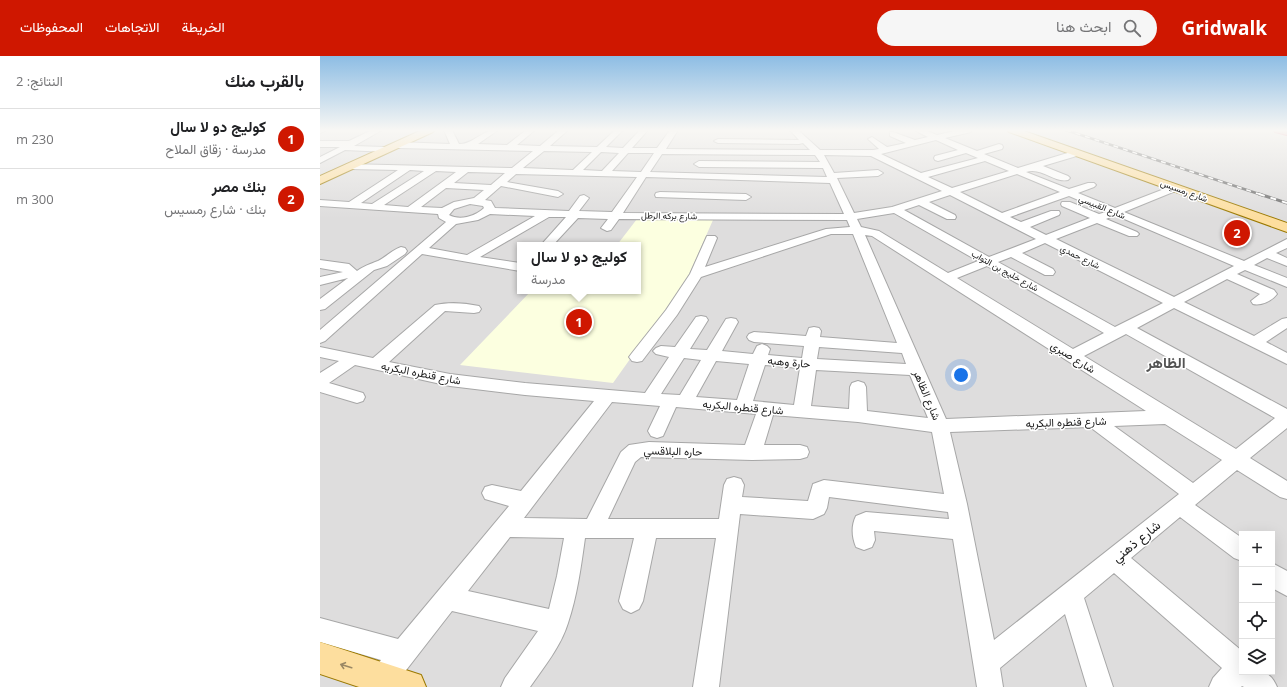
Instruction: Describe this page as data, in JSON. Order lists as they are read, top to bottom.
{
  "streets": {
    "main road": ["شارع رمسيس"],
    "street": [
      "شارع القبيسي",
      "شارع بركه الرطل",
      "شارع حمدي",
      "شارع خليج بن التواب",
      "شارع صبري",
      "حارة وهبه",
      "شارع قنطره البكريه",
      "شارع الظاهر",
      "حاره البلاقسي",
      "شارع ذهني"
    ]
  },
  "crossings": [
    ["شارع بركه الرطل", "شارع صبري"],
    ["شارع بركه الرطل", "شارع الظاهر"],
    ["شارع خليج بن التواب", "شارع ذهني"],
    ["شارع صبري", "شارع قنطره البكريه"],
    ["شارع صبري", "شارع الظاهر"],
    ["شارع صبري", "شارع ذهني"],
    ["حارة وهبه", "شارع الظاهر"],
    ["شارع قنطره البكريه", "شارع الظاهر"],
    ["شارع الظاهر", "شارع ذهني"]
  ],
  "districts": ["الظاهر"],
  "page": {
    "header": "Gridwalk",
    "search": "ابحث هنا",
    "nav": ["الخريطة", "الاتجاهات", "المحفوظات"],
    "heading": ["بالقرب منك", "النتائج: 2"],
    "list": [
      {
        "mark": "1",
        "name": "كوليج دو لا سال",
        "note": "مدرسة · زقاق الملاح",
        "value": "230 m"
      },
      {
        "mark": "2",
        "name": "بنك مصر",
        "note": "بنك · شارع رمسيس",
        "value": "300 m"
      }
    ],
    "pins": ["2", "1"],
    "popup": ["كوليج دو لا سال", "مدرسة"],
    "map_buttons": ["+", "−"]
  }
}
